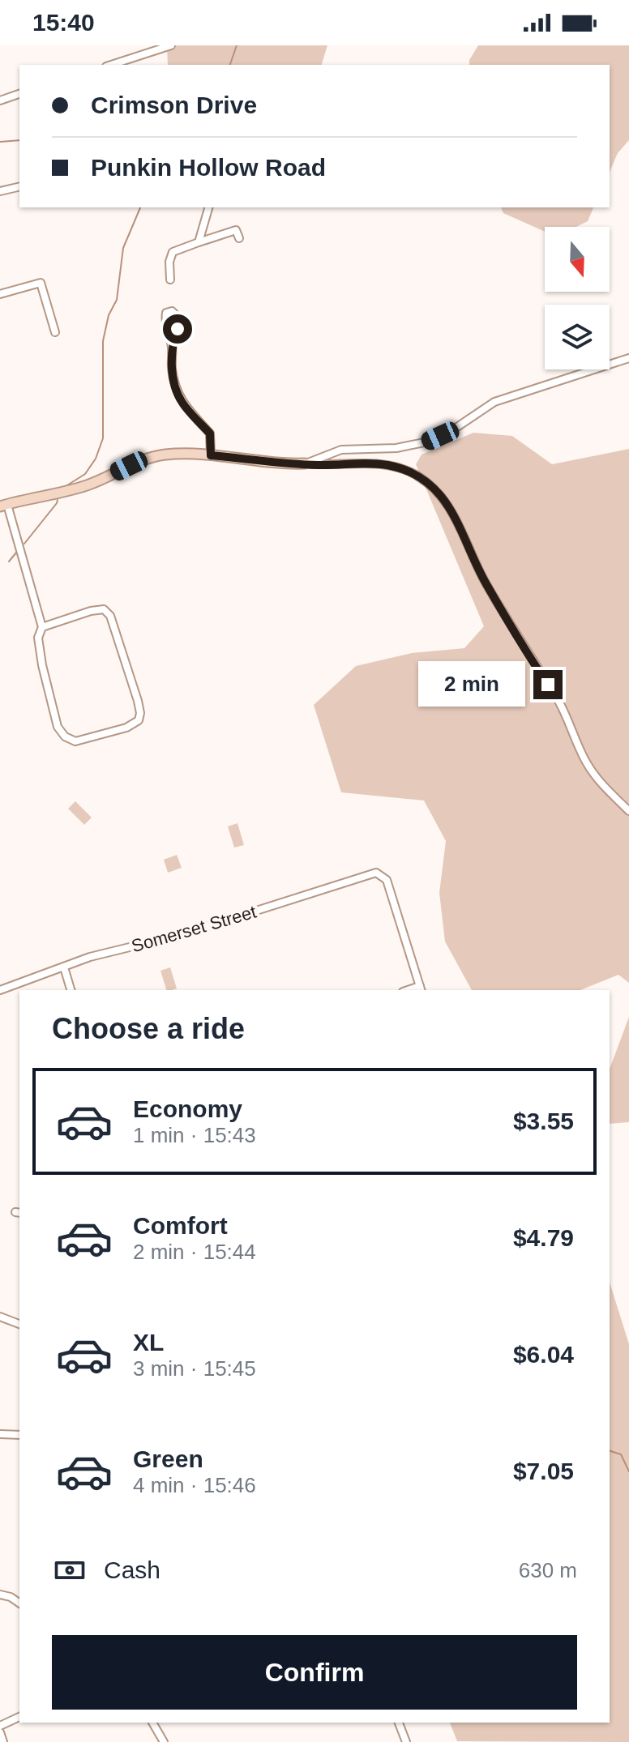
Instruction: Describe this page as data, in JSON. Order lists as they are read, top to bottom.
{
  "streets": {
    "street": ["Somerset Street"]
  },
  "north": "bottom",
  "page": {
    "status": "15:40",
    "banner": ["Crimson Drive", "Punkin Hollow Road"],
    "bubble": "2 min",
    "heading": "Choose a ride",
    "list": [
      {
        "name": "Economy",
        "note": "1 min · 15:43",
        "value": "$3.55"
      },
      {
        "name": "Comfort",
        "note": "2 min · 15:44",
        "value": "$4.79"
      },
      {
        "name": "XL",
        "note": "3 min · 15:45",
        "value": "$6.04"
      },
      {
        "name": "Green",
        "note": "4 min · 15:46",
        "value": "$7.05"
      }
    ],
    "pay": ["Cash", "630 m"],
    "buttons": "Confirm"
  }
}
